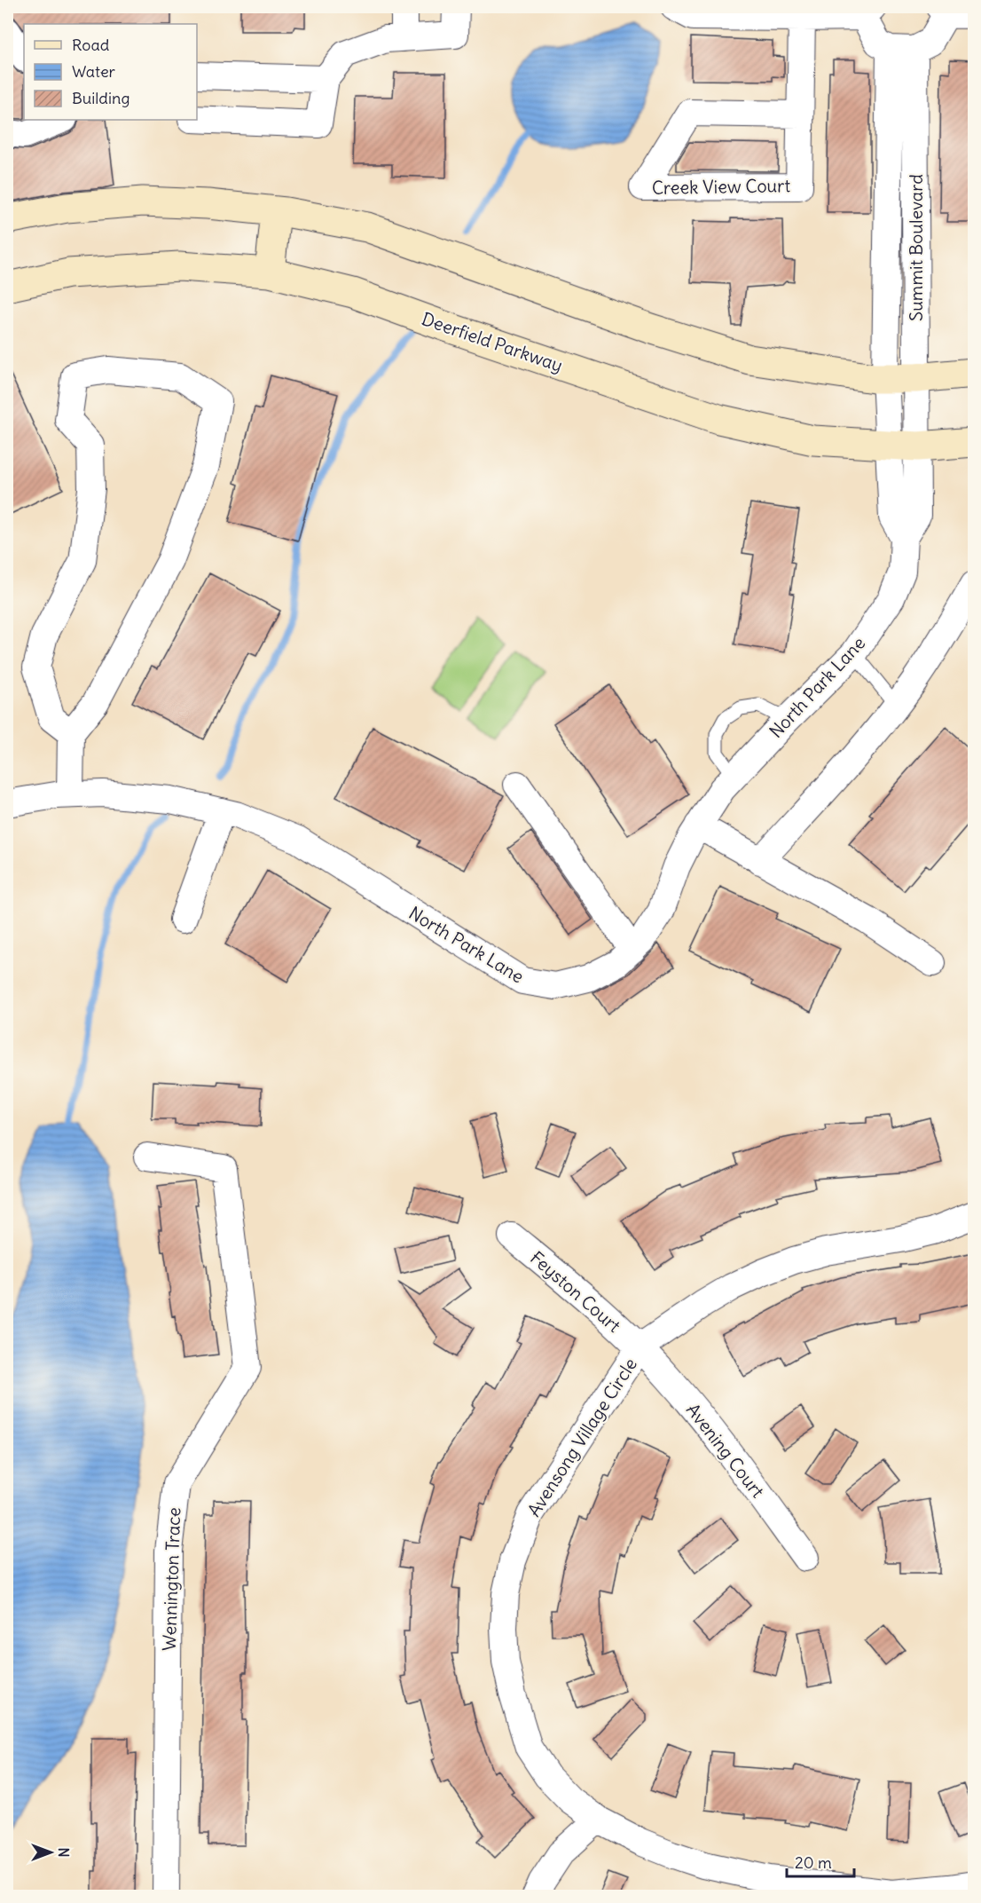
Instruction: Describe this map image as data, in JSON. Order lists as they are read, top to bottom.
{
  "streets": {
    "main road": ["Deerfield Parkway"],
    "street": [
      "Creek View Court",
      "Summit Boulevard",
      "North Park Lane",
      "Feyston Court",
      "Avensong Village Circle",
      "Avening Court",
      "Wennington Trace"
    ]
  },
  "crossings": [
    ["Summit Boulevard", "Deerfield Parkway"],
    ["Summit Boulevard", "North Park Lane"],
    ["Deerfield Parkway", "North Park Lane"],
    ["Feyston Court", "Avensong Village Circle"],
    ["Feyston Court", "Avening Court"],
    ["Avensong Village Circle", "Avening Court"]
  ],
  "legend": ["Road", "Water", "Building"],
  "scale_bar": "20 m",
  "north": "right"
}
